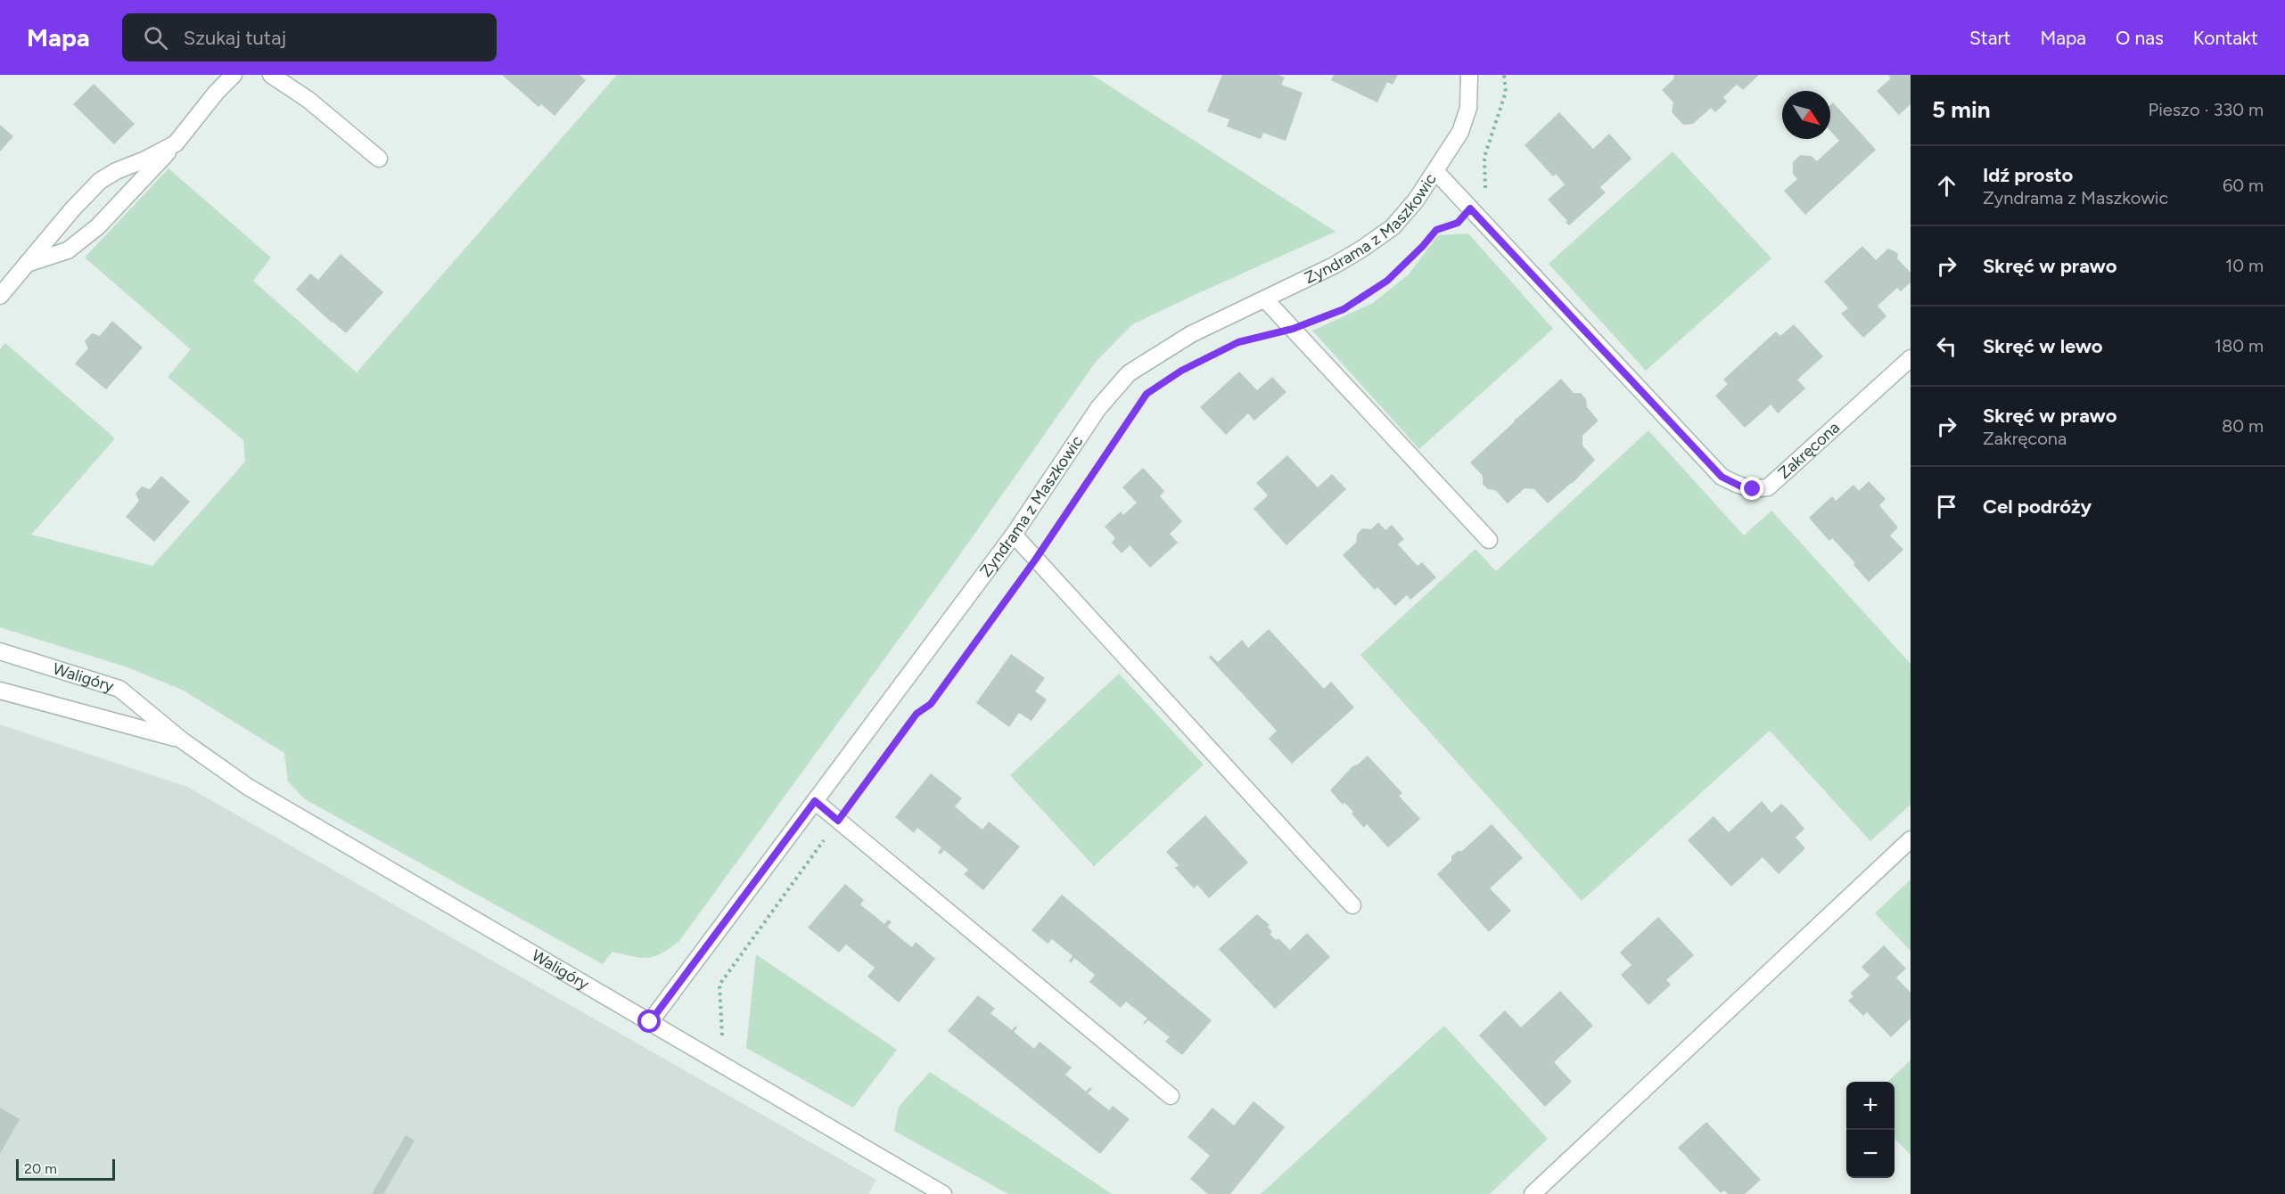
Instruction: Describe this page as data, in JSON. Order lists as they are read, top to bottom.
{
  "streets": {
    "street": ["Zyndrama z Maszkowic", "Zakręcona", "Waligóry"]
  },
  "crossings": [
    ["Zyndrama z Maszkowic", "Zakręcona"],
    ["Zyndrama z Maszkowic", "Waligóry"]
  ],
  "scale_bar": "20 m",
  "north": "bottom right",
  "page": {
    "header": "Mapa",
    "search": "Szukaj tutaj",
    "nav": [
      "Start",
      "Mapa",
      "O nas",
      "Kontakt"
    ],
    "heading": ["5 min", "Pieszo · 330 m"],
    "list": [
      ["Idź prosto", "Zyndrama z Maszkowic", "60 m"],
      ["Skręć w prawo", "10 m"],
      ["Skręć w lewo", "180 m"],
      ["Skręć w prawo", "Zakręcona", "80 m"],
      "Cel podróży"
    ],
    "map_buttons": ["+", "−"],
    "scale": "20 m"
  }
}
